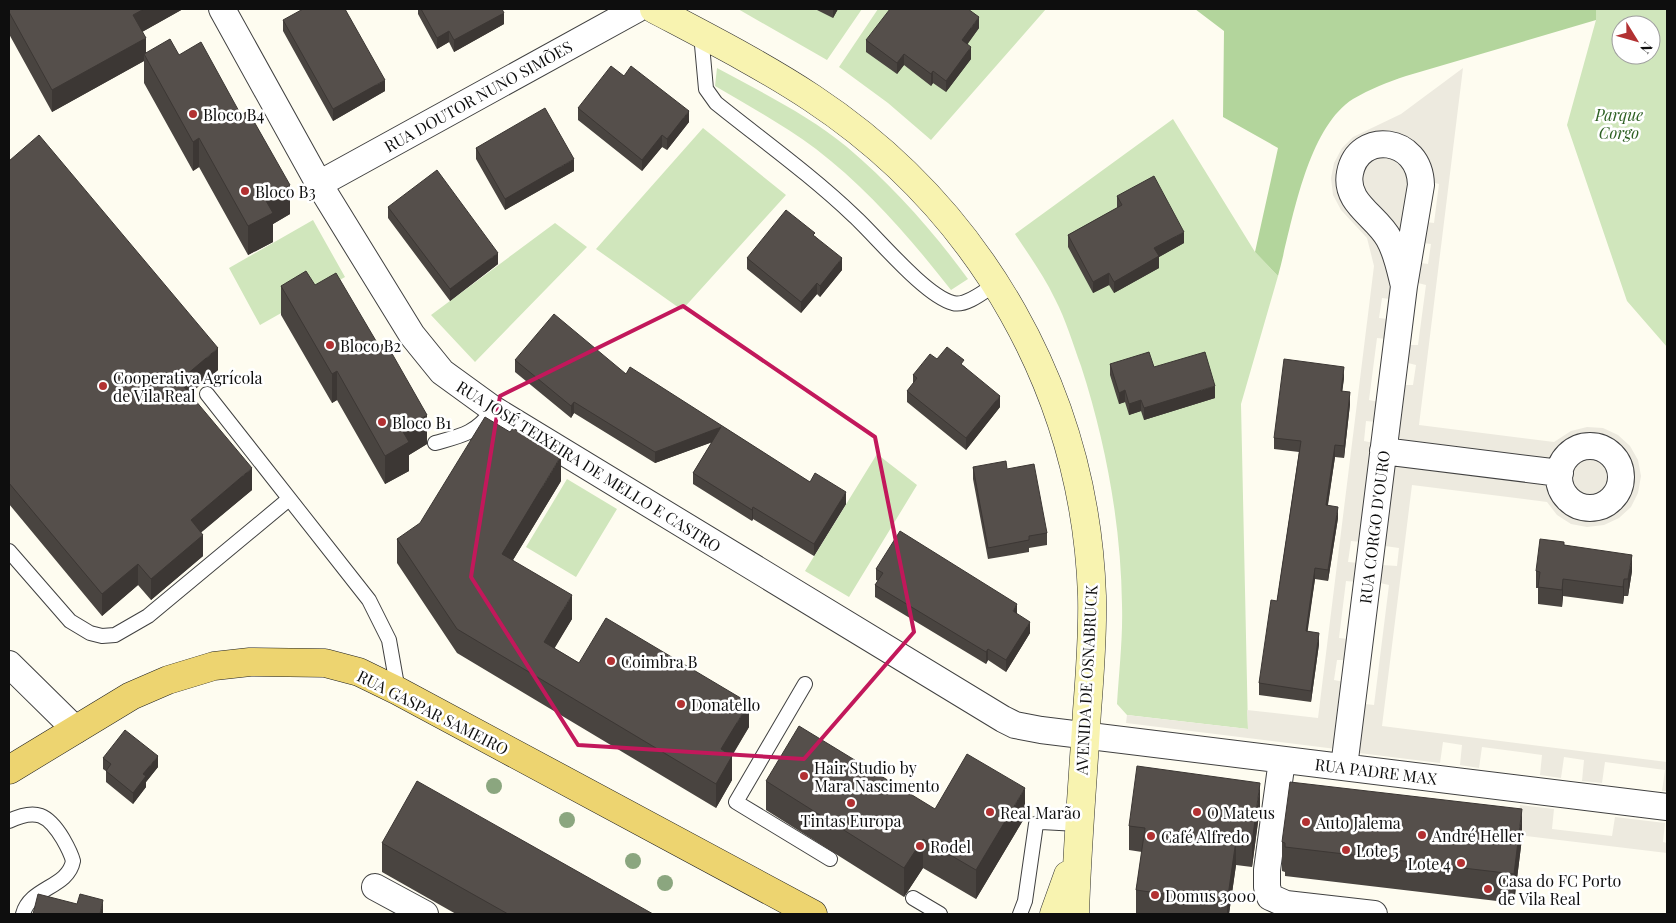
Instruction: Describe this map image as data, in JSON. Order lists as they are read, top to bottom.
{
  "streets": {
    "main road": ["AVENIDA DE OSNABRUCK", "RUA GASPAR SAMEIRO"],
    "street": [
      "RUA DOUTOR NUNO SIMÕES",
      "RUA JOSÉ TEIXEIRA DE MELLO E CASTRO",
      "RUA CORGO D'OURO",
      "RUA PADRE MAX"
    ]
  },
  "crossings": [
    ["RUA DOUTOR NUNO SIMÕES", "RUA JOSÉ TEIXEIRA DE MELLO E CASTRO"],
    ["RUA JOSÉ TEIXEIRA DE MELLO E CASTRO", "AVENIDA DE OSNABRUCK"],
    ["RUA JOSÉ TEIXEIRA DE MELLO E CASTRO", "RUA PADRE MAX"],
    ["RUA CORGO D'OURO", "RUA PADRE MAX"],
    ["AVENIDA DE OSNABRUCK", "RUA PADRE MAX"]
  ],
  "parks": ["Parque Corgo"],
  "places": [
    "Bloco B4",
    "Bloco B3",
    "Bloco B2",
    "Cooperativa Agrícola de Vila Real",
    "Bloco B1",
    "Coimbra B",
    "Donatello",
    "Hair Studio by Mara Nascimento",
    "Tintas Europa",
    "Real Marão",
    "O Mateus",
    "Auto Jalema",
    "André Heller",
    "Café Alfredo",
    "Rodel",
    "Lote 5",
    "Lote 4",
    "Casa do FC Porto de Vila Real",
    "Domus 3000"
  ],
  "north": "bottom right"
}
